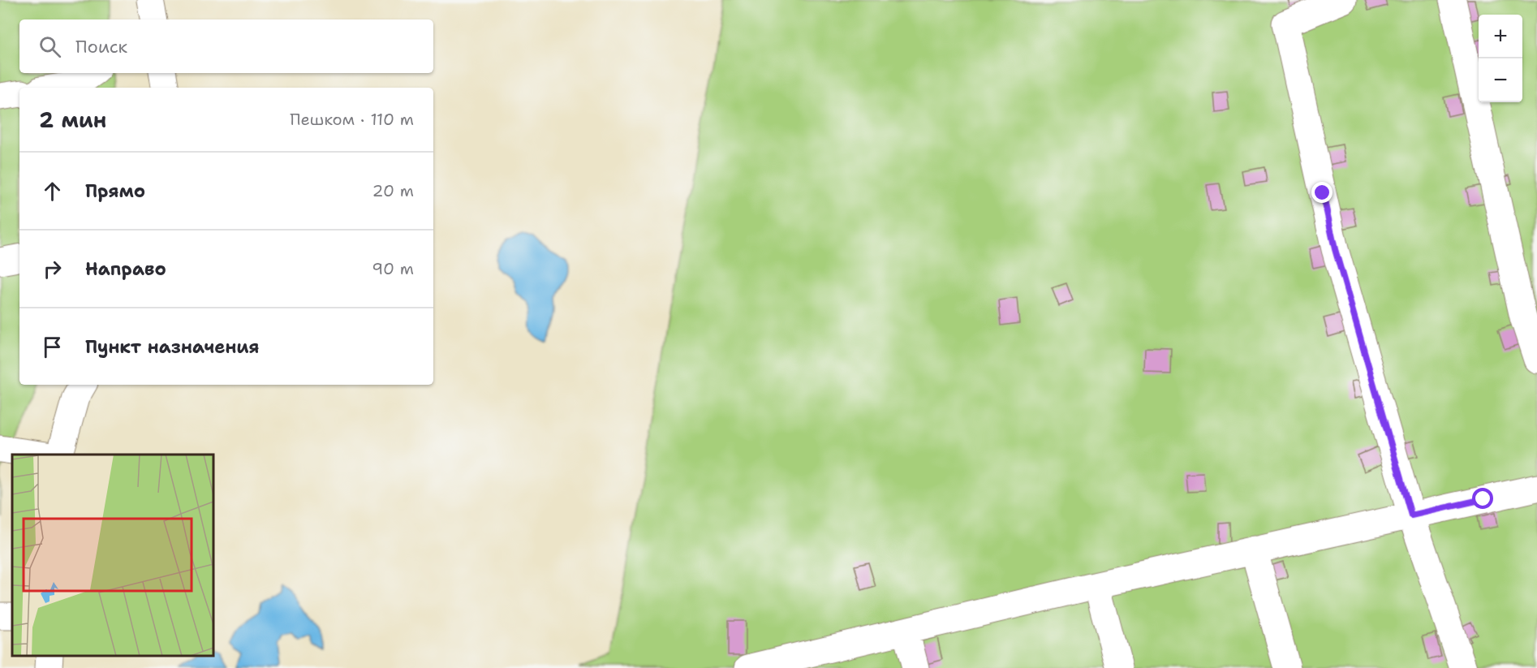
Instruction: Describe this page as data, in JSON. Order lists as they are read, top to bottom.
{
  "page": {
    "map_buttons": ["+", "−"],
    "search": "Поиск",
    "heading": ["2 мин", "Пешком · 110 m"],
    "list": [
      ["Прямо", "20 m"],
      ["Направо", "90 m"],
      "Пункт назначения"
    ]
  }
}
